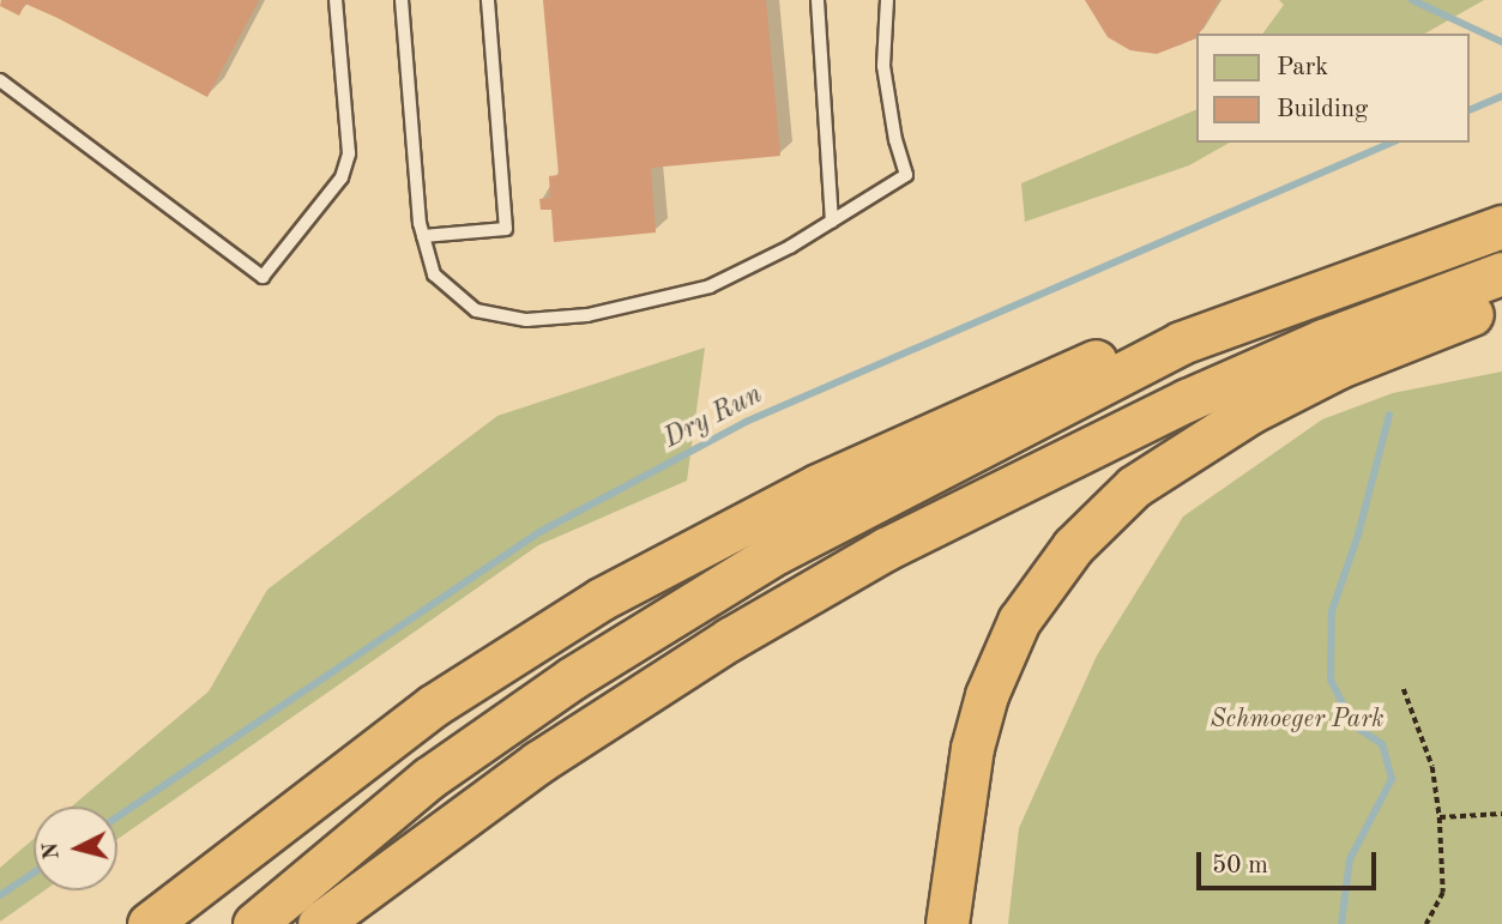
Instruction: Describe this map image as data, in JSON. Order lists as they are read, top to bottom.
{
  "water": ["Dry Run"],
  "parks": ["Schmoeger Park"],
  "legend": ["Park", "Building"],
  "scale_bar": "50 m",
  "north": "left"
}
